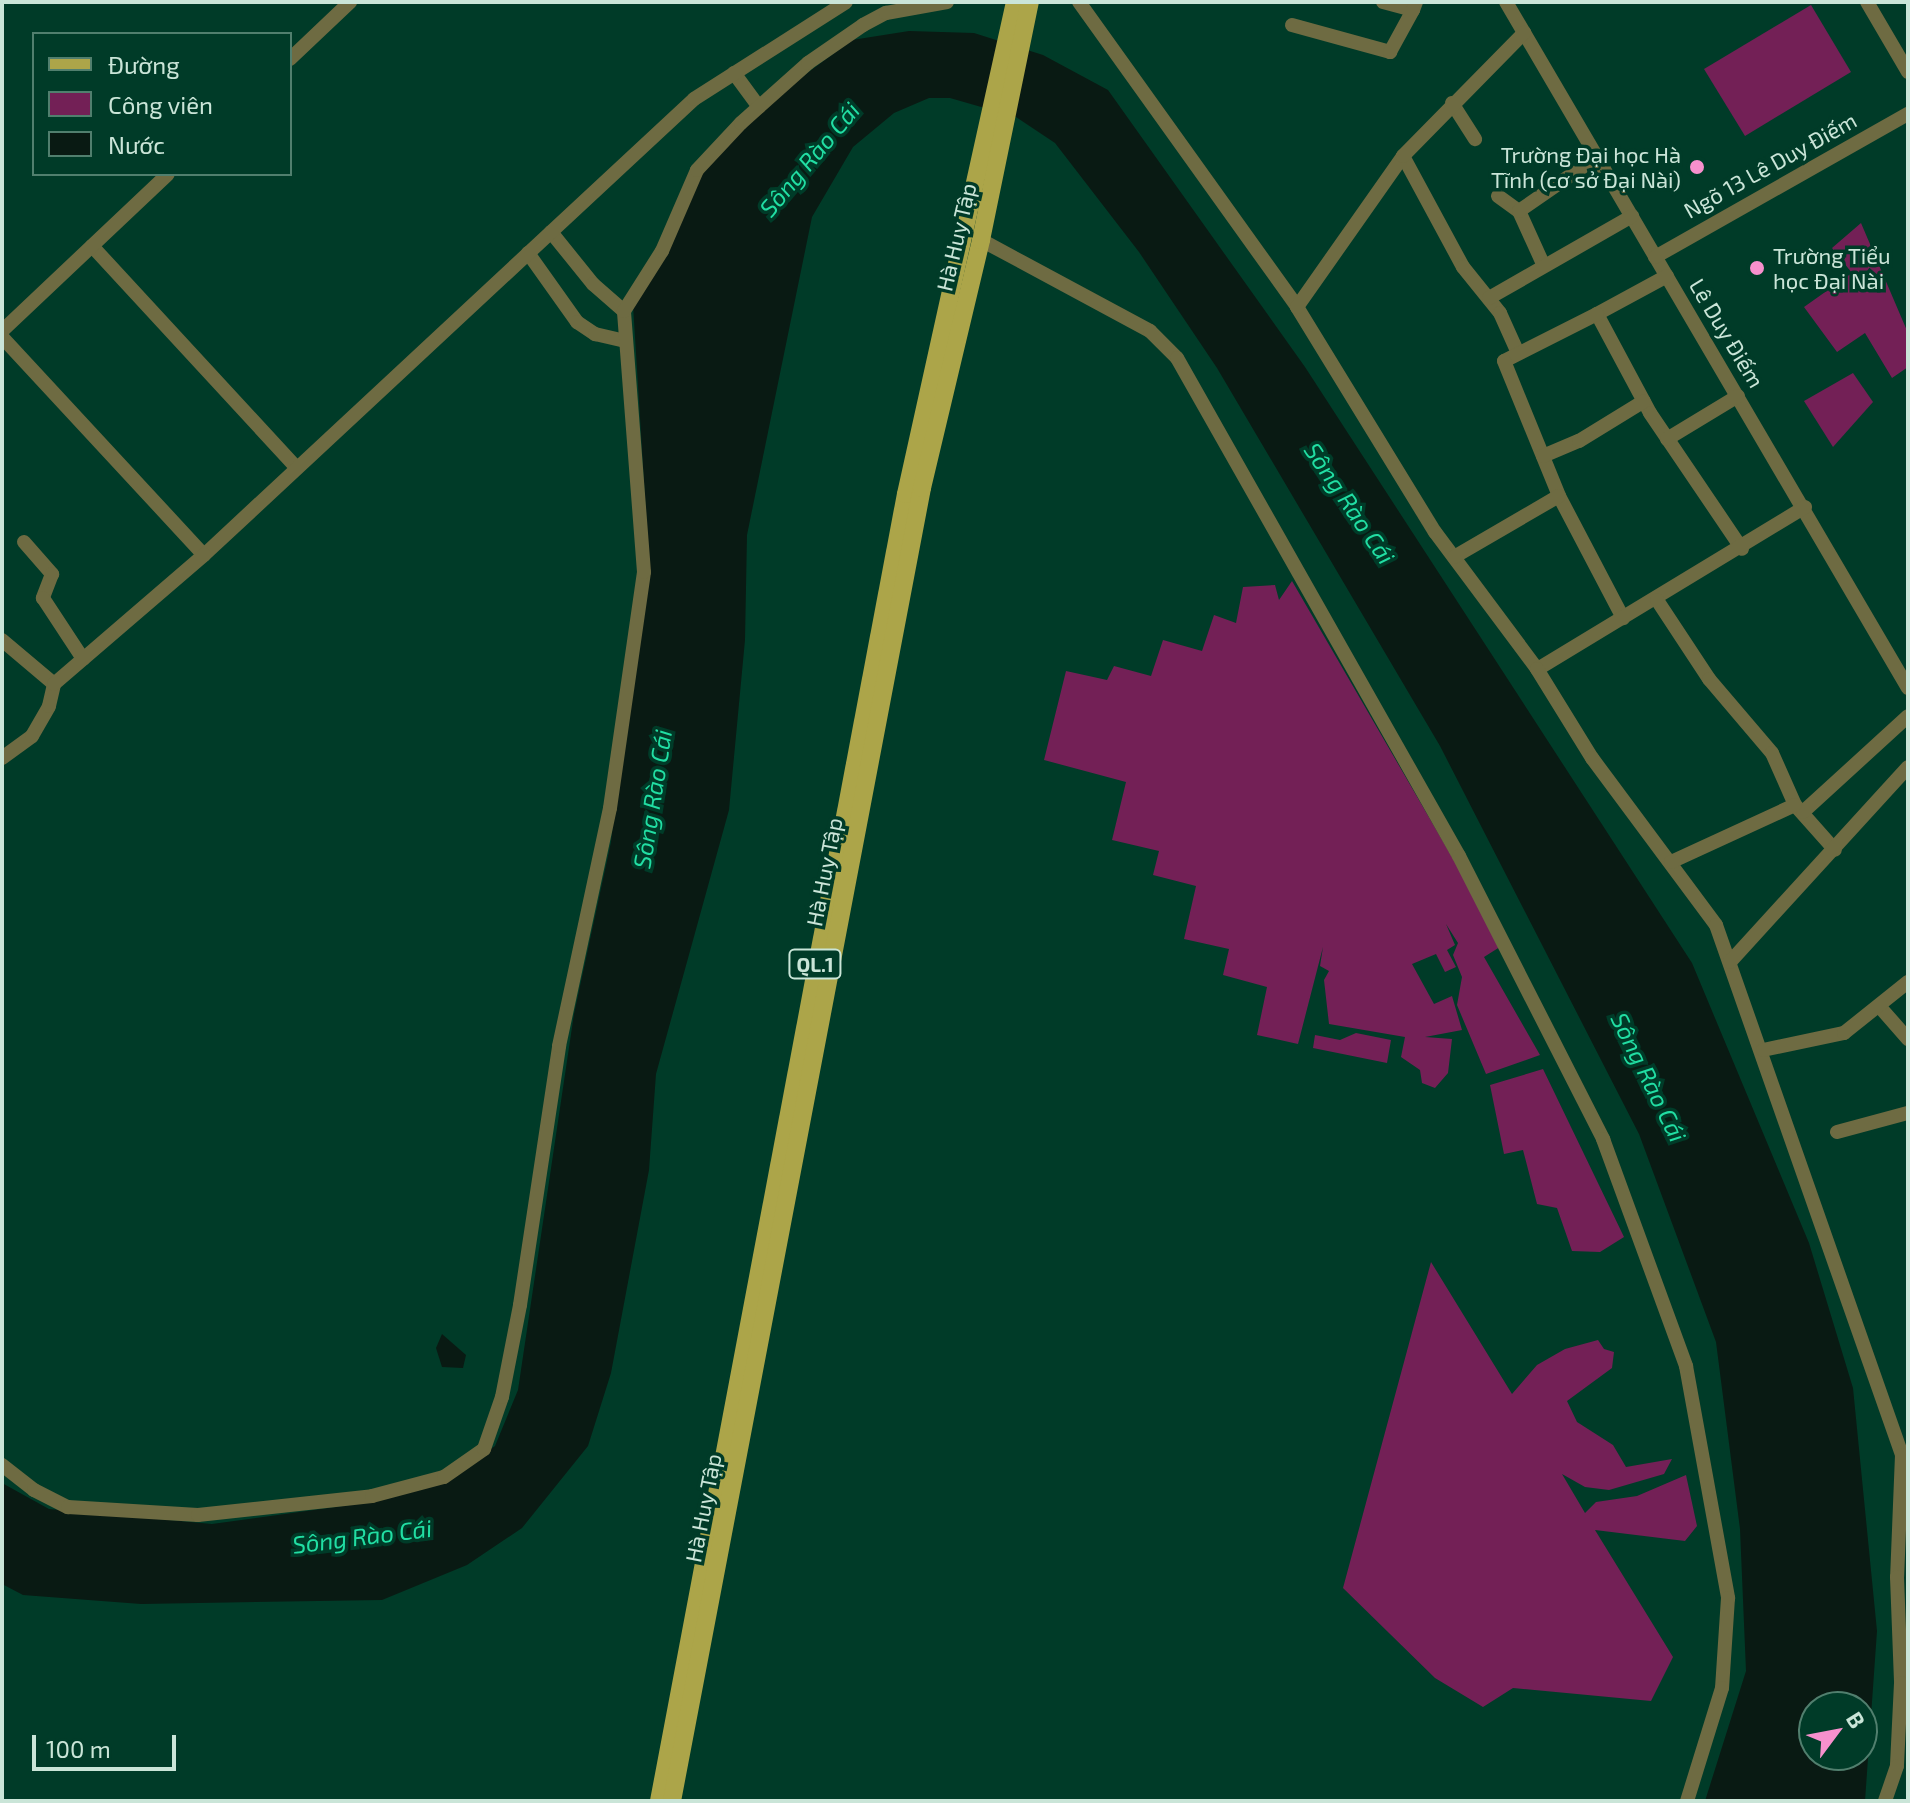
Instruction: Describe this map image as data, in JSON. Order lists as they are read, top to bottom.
{
  "streets": {
    "main road": ["Hà Huy Tập", "QL.1"],
    "street": ["Ngõ 13 Lê Duy Điếm", "Lê Duy Điếm"]
  },
  "crossings": [
    ["Ngõ 13 Lê Duy Điếm", "Lê Duy Điếm"]
  ],
  "water": ["Sông Rào Cái"],
  "places": ["Trường Đại học Hà Tĩnh (cơ sở Đại Nài)", "Trường Tiểu học Đại Nài"],
  "legend": ["Đường", "Công viên", "Nước"],
  "scale_bar": "100 m",
  "north": "top right"
}
